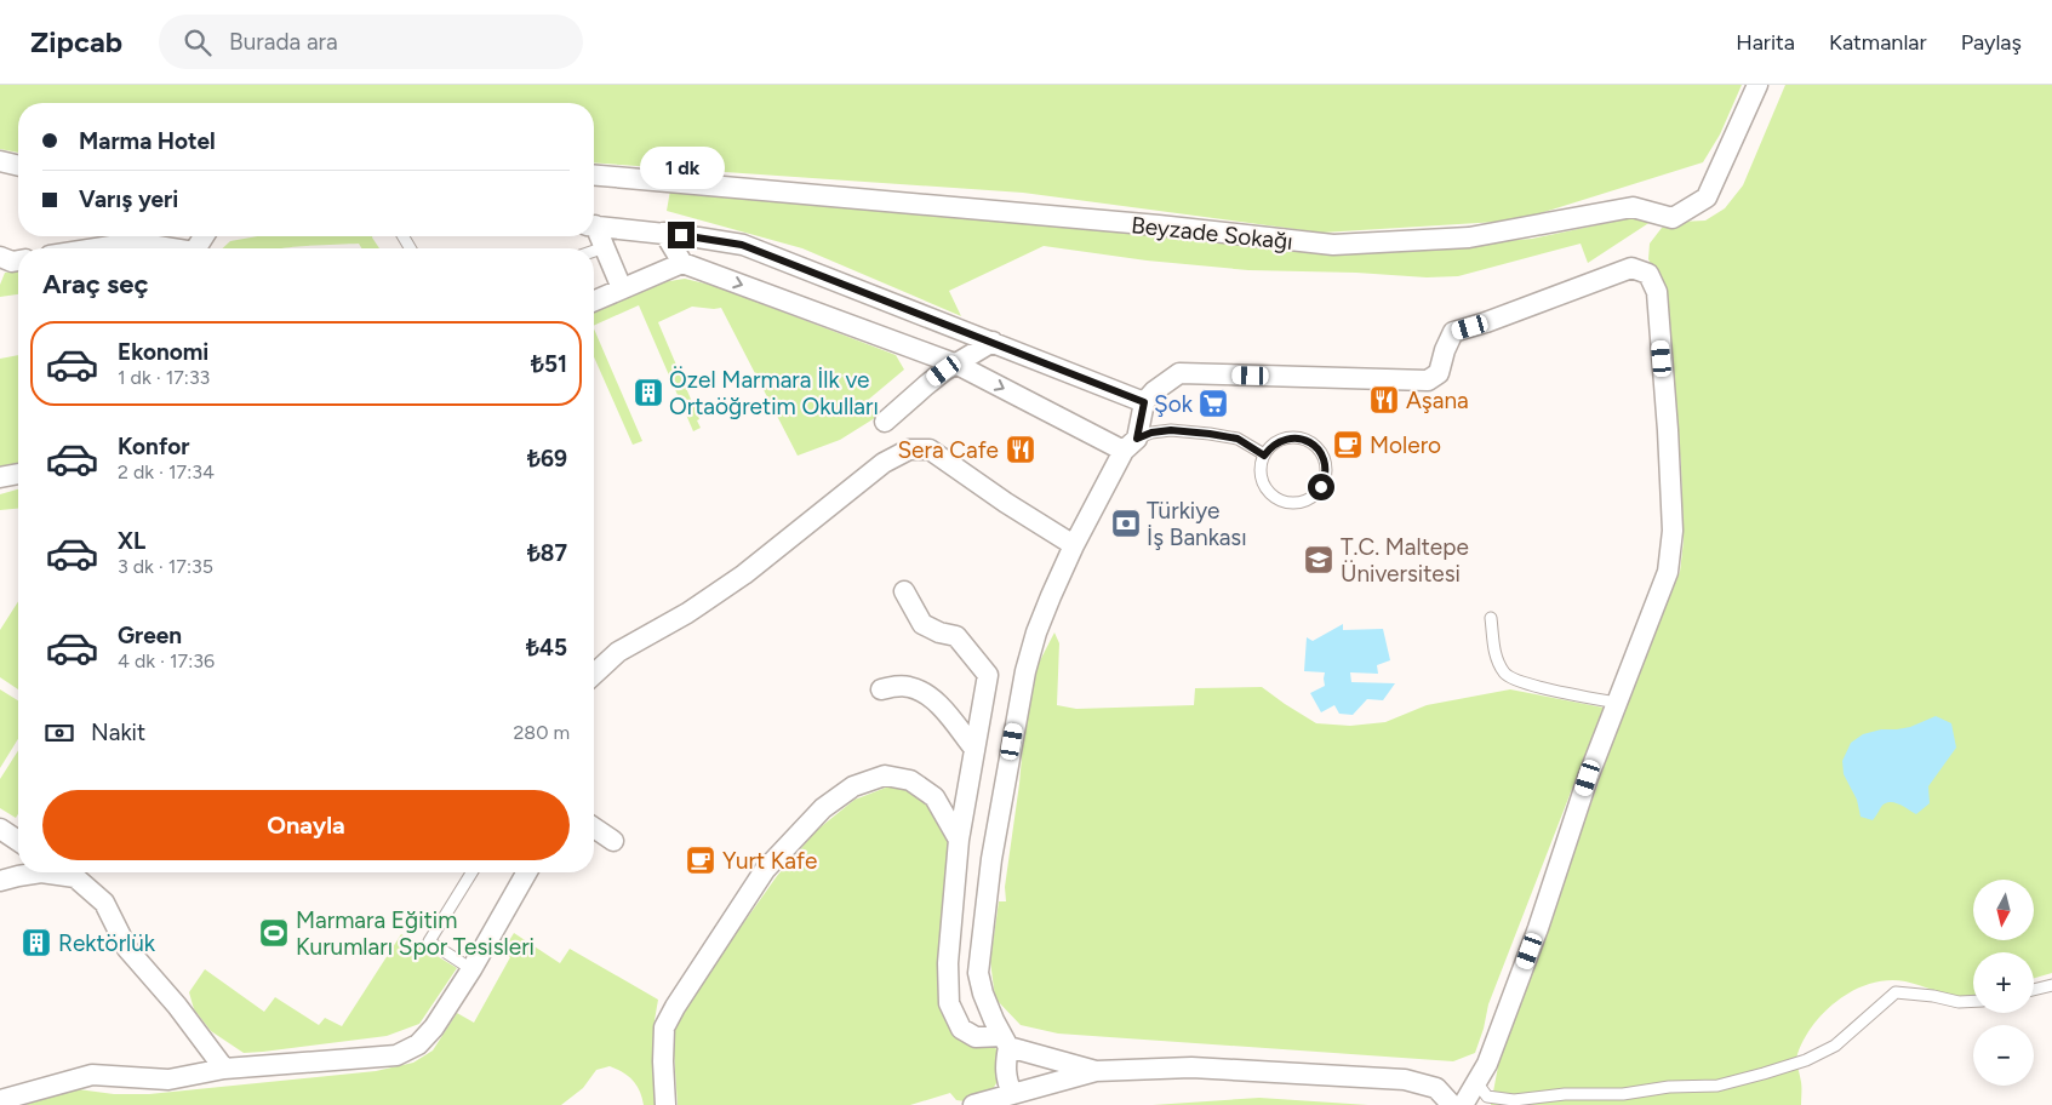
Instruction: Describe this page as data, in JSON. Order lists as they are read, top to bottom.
{
  "streets": {
    "street": ["Beyzade Sokağı"]
  },
  "places": {
    "building": ["Özel Marmara İlk ve Ortaöğretim Okulları", "Rektörlük"],
    "restaurant": ["Aşana", "Sera Cafe"],
    "supermarket": ["Şok"],
    "cafe": ["Molero", "Yurt Kafe"],
    "bank": ["Türkiye İş Bankası"],
    "school or university": ["T.C. Maltepe Üniversitesi"],
    "sports": ["Marmara Eğitim Kurumları Spor Tesisleri"]
  },
  "north": "bottom",
  "page": {
    "header": "Zipcab",
    "search": "Burada ara",
    "nav": ["Harita", "Katmanlar", "Paylaş"],
    "banner": ["Marma Hotel", "Varış yeri"],
    "bubble": "1 dk",
    "heading": "Araç seç",
    "list": [
      {
        "name": "Ekonomi",
        "note": "1 dk · 17:33",
        "value": "₺51"
      },
      {
        "name": "Konfor",
        "note": "2 dk · 17:34",
        "value": "₺69"
      },
      {
        "name": "XL",
        "note": "3 dk · 17:35",
        "value": "₺87"
      },
      {
        "name": "Green",
        "note": "4 dk · 17:36",
        "value": "₺45"
      }
    ],
    "pay": ["Nakit", "280 m"],
    "buttons": "Onayla",
    "map_buttons": ["+", "−"]
  }
}
